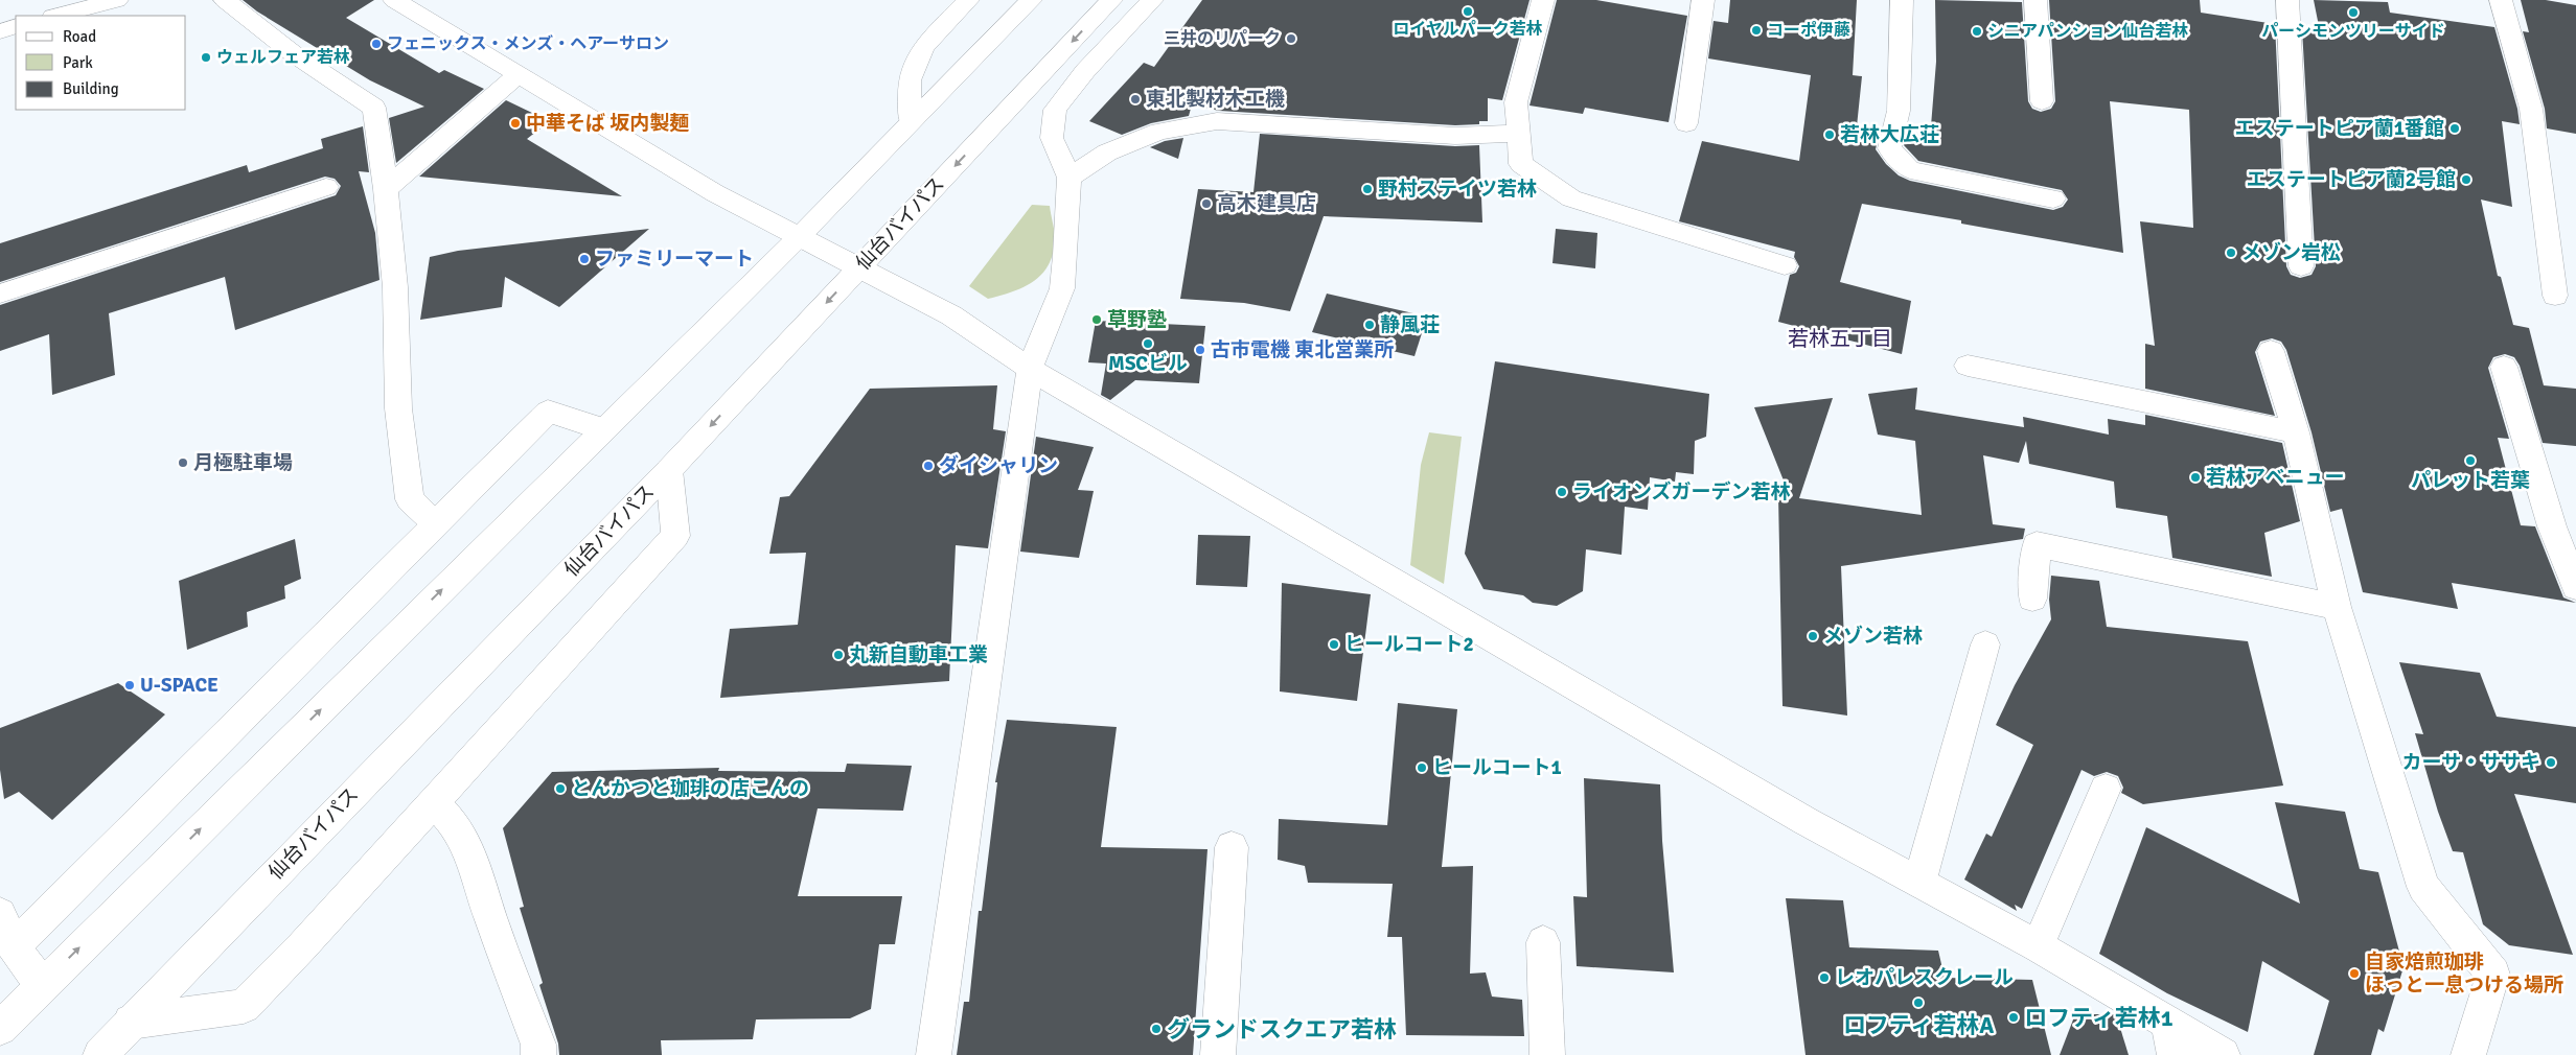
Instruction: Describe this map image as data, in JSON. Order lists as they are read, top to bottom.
{
  "streets": {
    "main road": ["仙台バイパス"]
  },
  "districts": ["若林五丁目"],
  "places": [
    "ロイヤルパーク若林",
    "パーシモンツリーサイド",
    "コーポ伊藤",
    "シニアパンション仙台若林",
    "三井のリパーク",
    "フェニックス・メンズ・ヘアーサロン",
    "ウェルフェア若林",
    "東北製材木工機",
    "中華そば 坂内製麺",
    "エステートピア蘭1番館",
    "若林大広荘",
    "エステートピア蘭2号館",
    "野村ステイツ若林",
    "高木建具店",
    "メゾン岩松",
    "ファミリーマート",
    "草野塾",
    "静風荘",
    "MSCビル",
    "古市電機 東北営業所",
    "パレット若葉",
    "月極駐車場",
    "ダイシャリン",
    "若林アベニュー",
    "ライオンズガーデン若林",
    "メゾン若林",
    "ヒールコート2",
    "丸新自動車工業",
    "U-SPACE",
    "カーサ・ササキ",
    "ヒールコート1",
    "とんかつと珈琲の店こんの",
    "自家焙煎珈琲 ほっと一息つける場所",
    "レオパレスクレール",
    "ロフティ若林A",
    "ロフティ若林1",
    "グランドスクエア若林"
  ],
  "legend": ["Road", "Park", "Building"]
}
